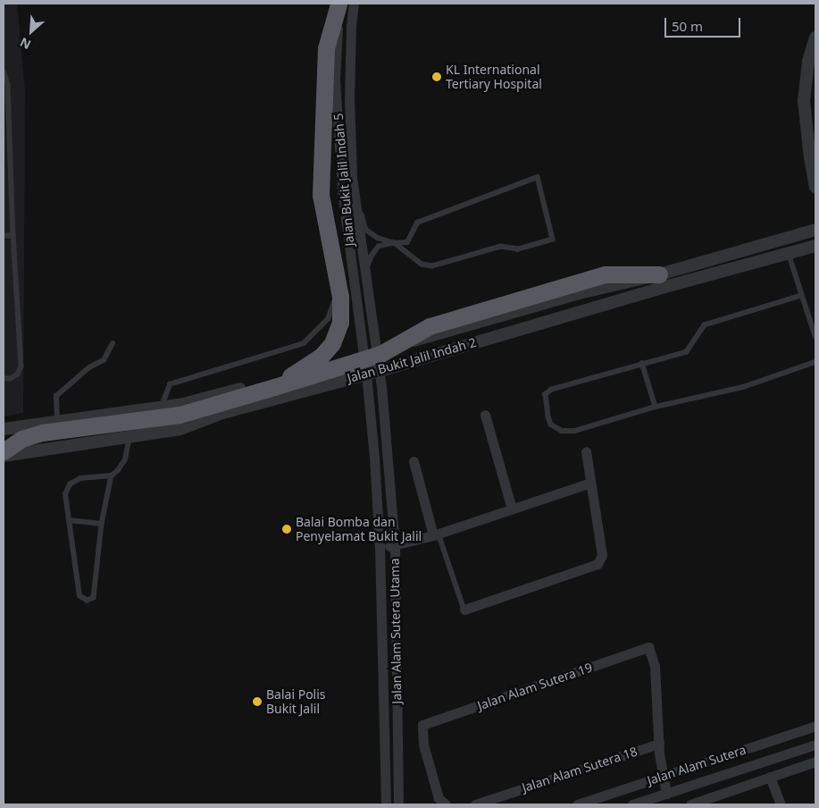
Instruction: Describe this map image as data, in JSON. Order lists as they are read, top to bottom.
{
  "streets": {
    "street": [
      "Jalan Bukit Jalil Indah 5",
      "Jalan Bukit Jalil Indah 2",
      "Jalan Alam Sutera Utama",
      "Jalan Alam Sutera 19",
      "Jalan Alam Sutera",
      "Jalan Alam Sutera 18"
    ]
  },
  "crossings": [
    ["Jalan Bukit Jalil Indah 5", "Jalan Bukit Jalil Indah 2"],
    ["Jalan Bukit Jalil Indah 5", "Jalan Alam Sutera Utama"],
    ["Jalan Bukit Jalil Indah 2", "Jalan Alam Sutera Utama"],
    ["Jalan Alam Sutera 19", "Jalan Alam Sutera 18"]
  ],
  "places": ["KL International Tertiary Hospital", "Balai Bomba dan Penyelamat Bukit Jalil", "Balai Polis Bukit Jalil"],
  "scale_bar": "50 m",
  "north": "bottom left"
}
